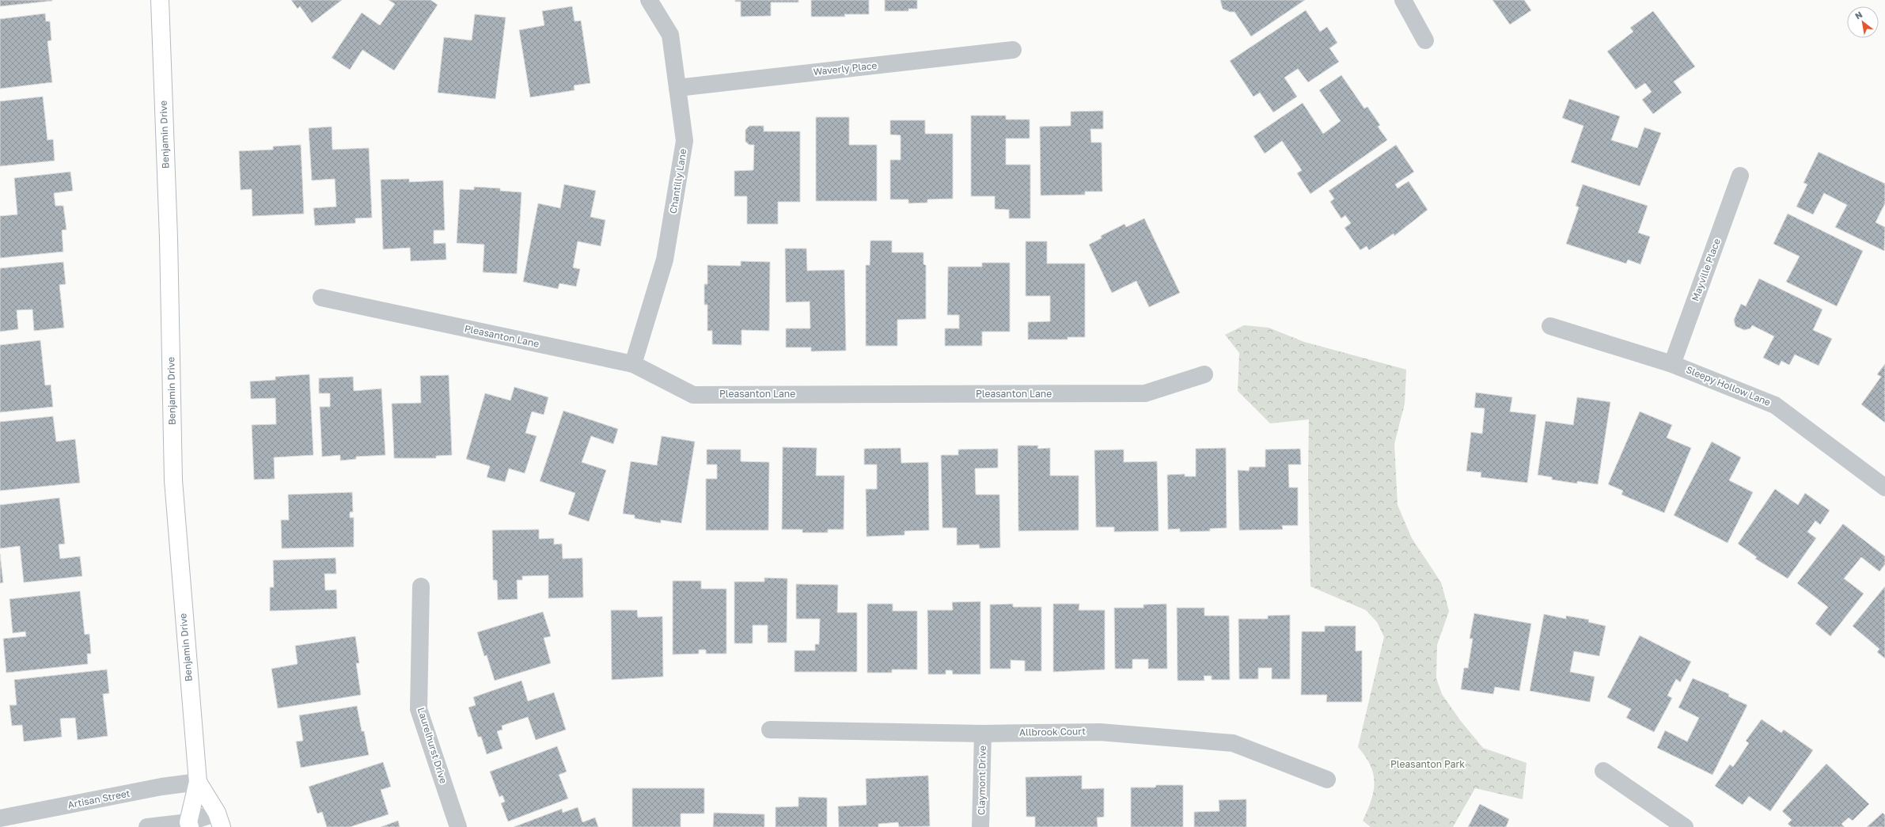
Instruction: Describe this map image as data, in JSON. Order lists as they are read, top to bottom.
{
  "streets": {
    "main road": ["Benjamin Drive"],
    "street": [
      "Waverly Place",
      "Chantilly Lane",
      "Mayville Place",
      "Pleasanton Lane",
      "Sleepy Hollow Lane",
      "Allbrook Court",
      "Laurelhurst Drive",
      "Claymont Drive",
      "Artisan Street"
    ]
  },
  "crossings": [
    ["Waverly Place", "Chantilly Lane"],
    ["Benjamin Drive", "Artisan Street"],
    ["Chantilly Lane", "Pleasanton Lane"],
    ["Mayville Place", "Sleepy Hollow Lane"],
    ["Allbrook Court", "Claymont Drive"]
  ],
  "parks": ["Pleasanton Park"],
  "north": "top left"
}
